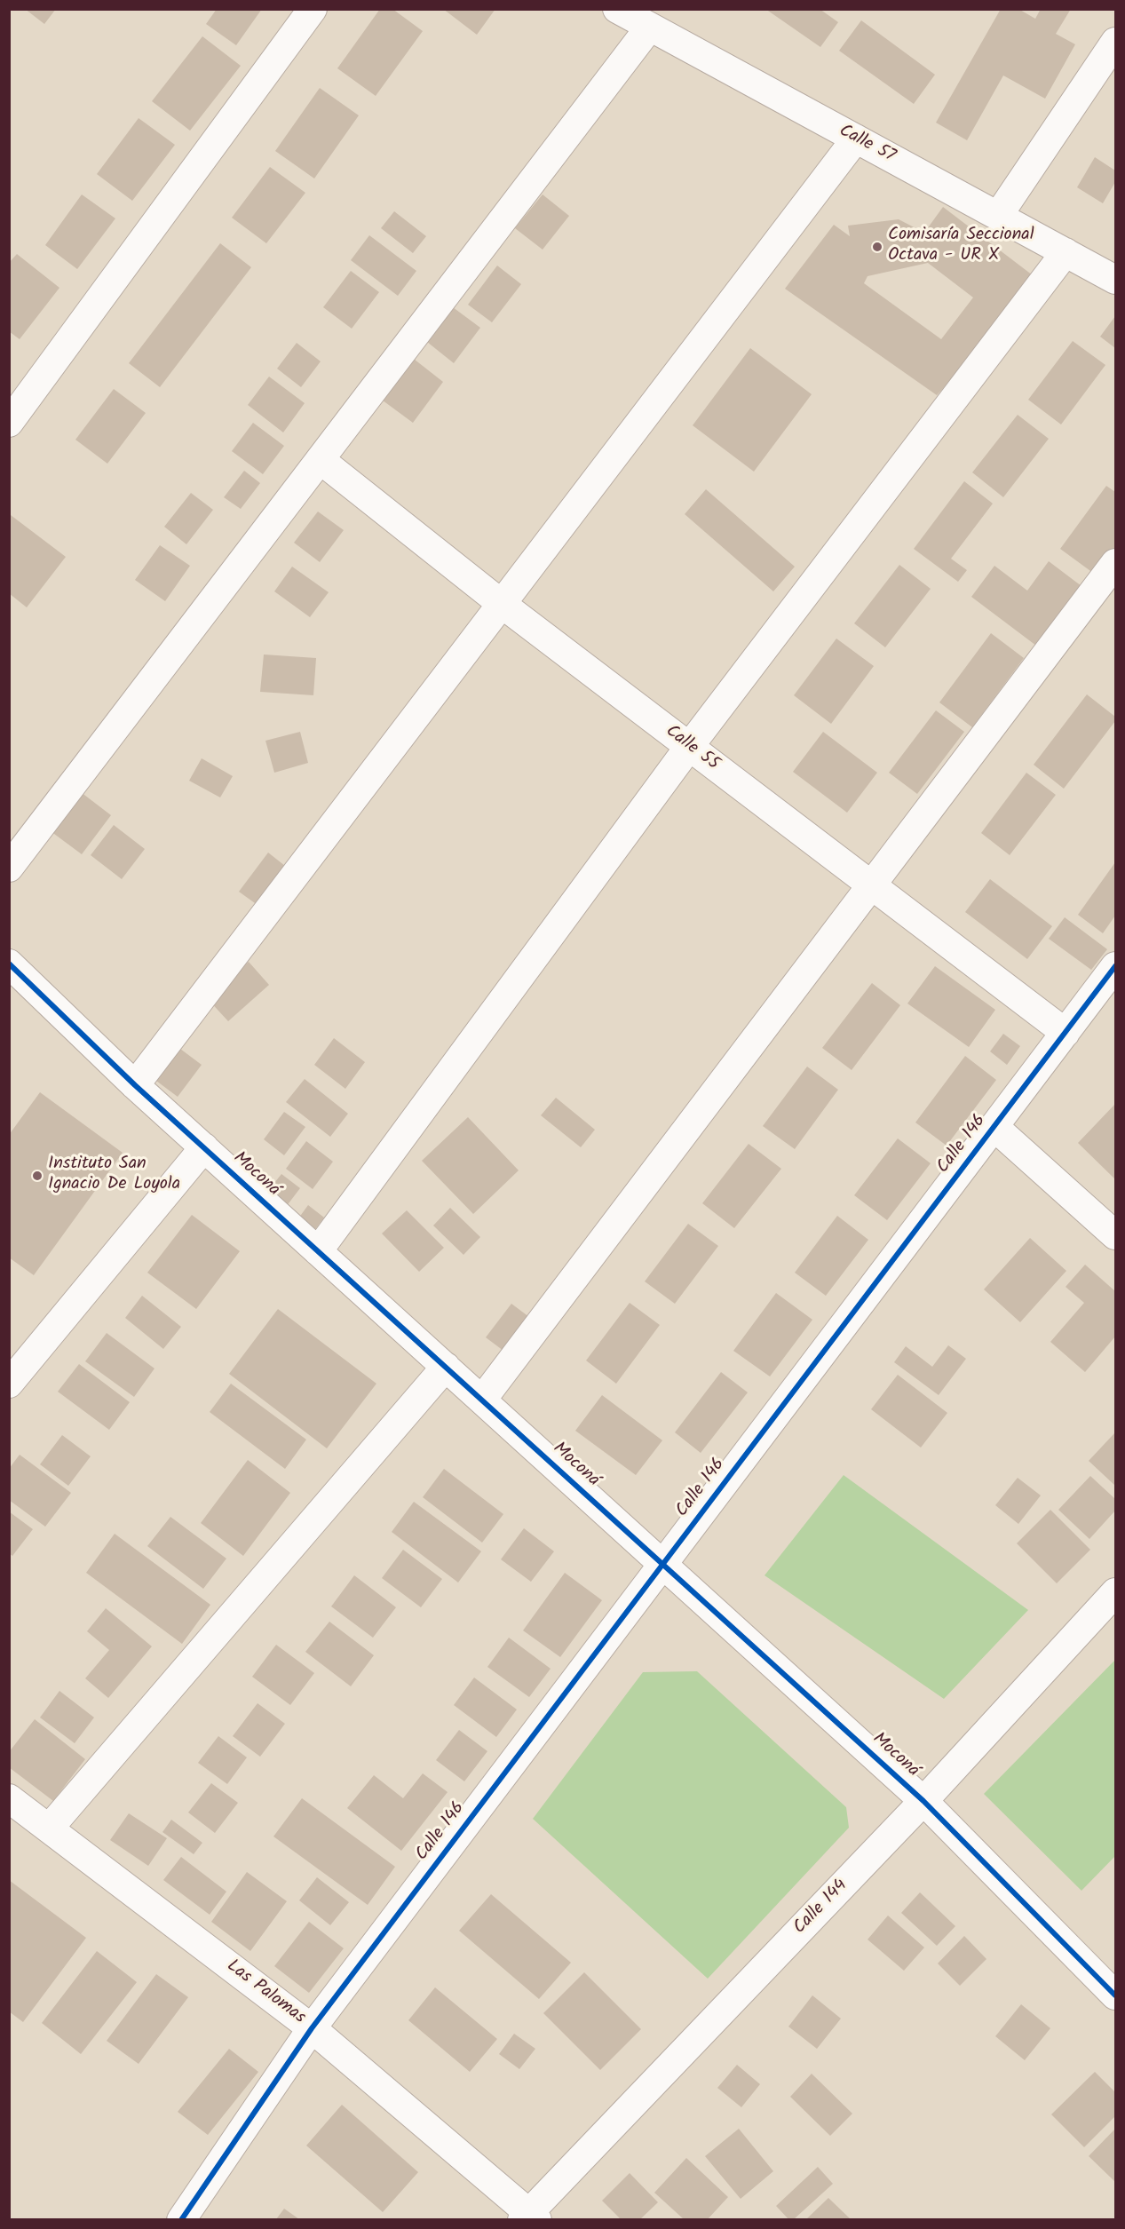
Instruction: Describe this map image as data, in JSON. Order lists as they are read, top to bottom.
{
  "streets": {
    "street": [
      "Calle 57",
      "Calle 55",
      "Calle 146",
      "Moconá",
      "Calle 144",
      "Las Palomas"
    ]
  },
  "crossings": [
    ["Calle 55", "Calle 146"],
    ["Calle 146", "Moconá"],
    ["Calle 146", "Las Palomas"],
    ["Moconá", "Calle 144"],
    ["Calle 144", "Las Palomas"]
  ],
  "places": ["Comisaría Seccional Octava - UR X", "Instituto San Ignacio De Loyola"]
}
